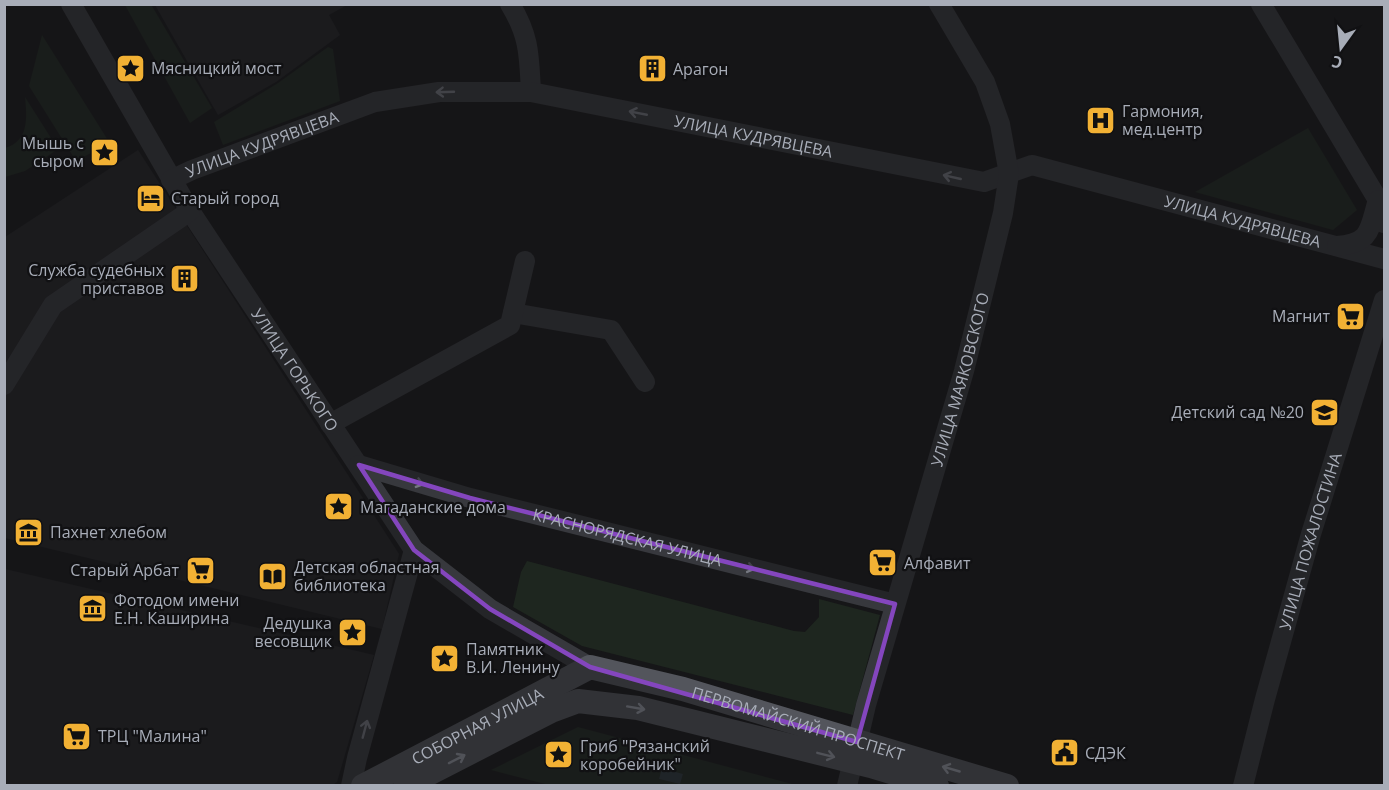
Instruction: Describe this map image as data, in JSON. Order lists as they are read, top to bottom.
{
  "streets": {
    "main road": ["ПЕРВОМАЙСКИЙ ПРОСПЕКТ", "СОБОРНАЯ УЛИЦА"],
    "street": [
      "УЛИЦА КУДРЯВЦЕВА",
      "УЛИЦА ГОРЬКОГО",
      "УЛИЦА МАЯКОВСКОГО",
      "КРАСНОРЯДСКАЯ УЛИЦА",
      "УЛИЦА ПОЖАЛОСТИНА"
    ]
  },
  "crossings": [
    ["УЛИЦА КУДРЯВЦЕВА", "УЛИЦА ГОРЬКОГО"],
    ["УЛИЦА КУДРЯВЦЕВА", "УЛИЦА МАЯКОВСКОГО"],
    ["УЛИЦА ГОРЬКОГО", "КРАСНОРЯДСКАЯ УЛИЦА"],
    ["УЛИЦА ГОРЬКОГО", "ПЕРВОМАЙСКИЙ ПРОСПЕКТ"],
    ["УЛИЦА ГОРЬКОГО", "СОБОРНАЯ УЛИЦА"],
    ["УЛИЦА МАЯКОВСКОГО", "КРАСНОРЯДСКАЯ УЛИЦА"],
    ["УЛИЦА МАЯКОВСКОГО", "ПЕРВОМАЙСКИЙ ПРОСПЕКТ"],
    ["ПЕРВОМАЙСКИЙ ПРОСПЕКТ", "СОБОРНАЯ УЛИЦА"]
  ],
  "one_way": ["УЛИЦА КУДРЯВЦЕВА", "КРАСНОРЯДСКАЯ УЛИЦА"],
  "places": {
    "place": [
      "Мясницкий мост",
      "Мышь с сыром",
      "Магаданские дома",
      "Дедушка весовщик",
      "Памятник В.И. Ленину",
      "Гриб \"Рязанский коробейник\""
    ],
    "building": ["Арагон", "Служба судебных приставов"],
    "hospital": ["Гармония, мед.центр"],
    "hotel": ["Старый город"],
    "supermarket": [
      "Магнит",
      "Алфавит",
      "Старый Арбат",
      "ТРЦ \"Малина\""
    ],
    "school or university": ["Детский сад №20"],
    "museum": ["Пахнет хлебом", "Фотодом имени Е.Н. Каширина"],
    "library": ["Детская областная библиотека"],
    "public building": ["СДЭК"]
  },
  "north": "bottom"
}
